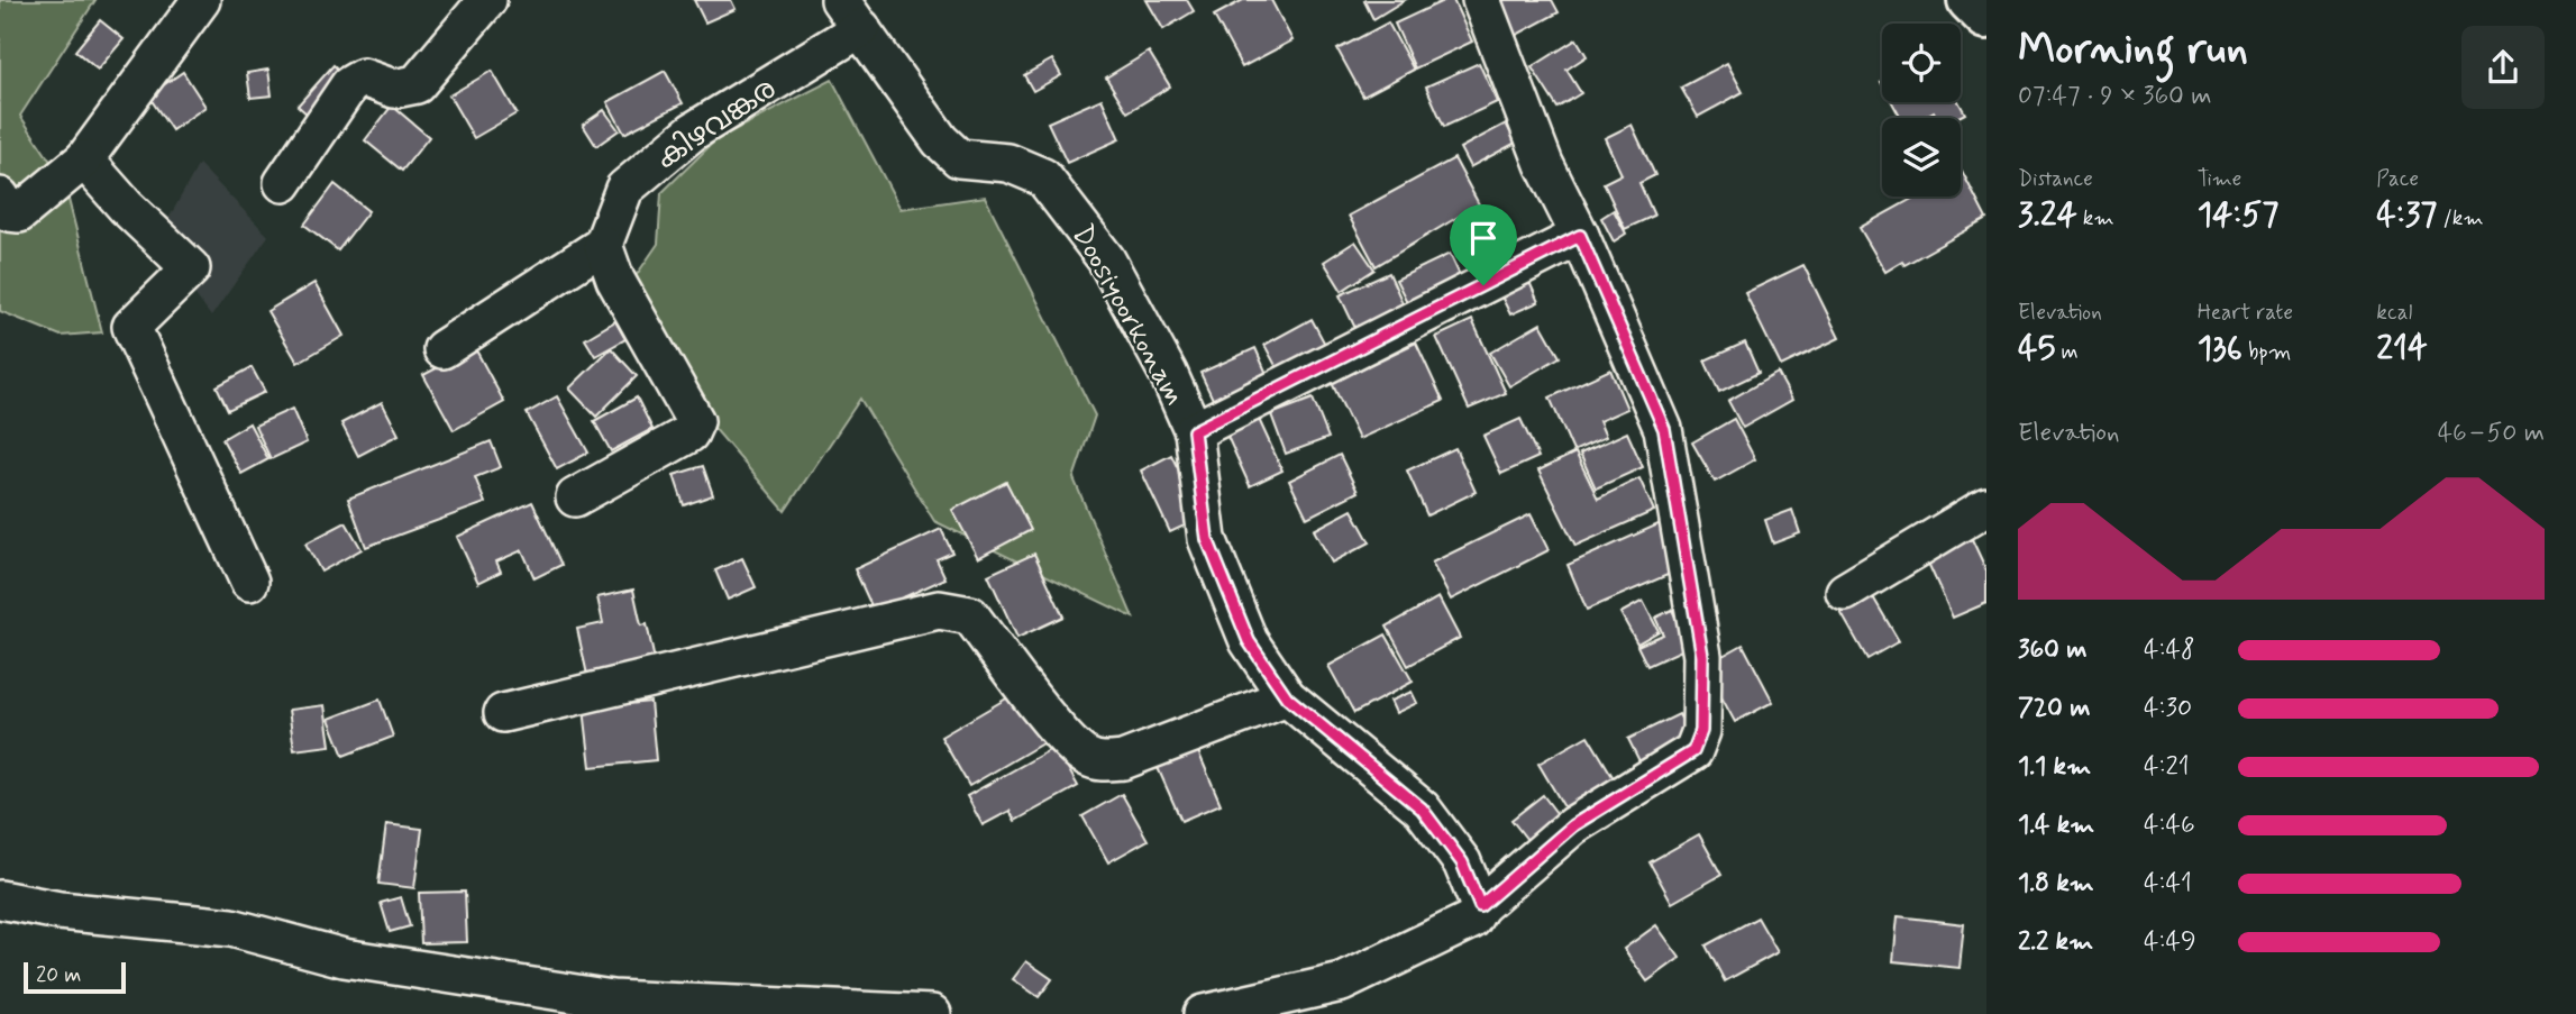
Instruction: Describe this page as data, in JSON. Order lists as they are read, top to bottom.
{
  "streets": {
    "street": ["കിഴവങ്കര", "Doosiyoorkonam"]
  },
  "crossings": [
    ["കിഴവങ്കര", "Doosiyoorkonam"]
  ],
  "scale_bar": "20 m",
  "page": {
    "heading": ["Morning run", "07:47 · 9 × 360 m"],
    "stats": [
      ["Distance", "3.24 km"],
      ["Time", "14:57"],
      ["Pace", "4:37 /km"],
      ["Elevation", "45 m"],
      ["Heart rate", "136 bpm"],
      ["kcal", "214"]
    ],
    "chart": ["Elevation", "46–50 m"],
    "list": [
      {
        "name": "360 m",
        "note": "4:48"
      },
      {
        "name": "720 m",
        "note": "4:30"
      },
      {
        "name": "1.1 km",
        "note": "4:21"
      },
      {
        "name": "1.4 km",
        "note": "4:46"
      },
      {
        "name": "1.8 km",
        "note": "4:41"
      },
      {
        "name": "2.2 km",
        "note": "4:49"
      }
    ],
    "scale": "20 m"
  }
}
